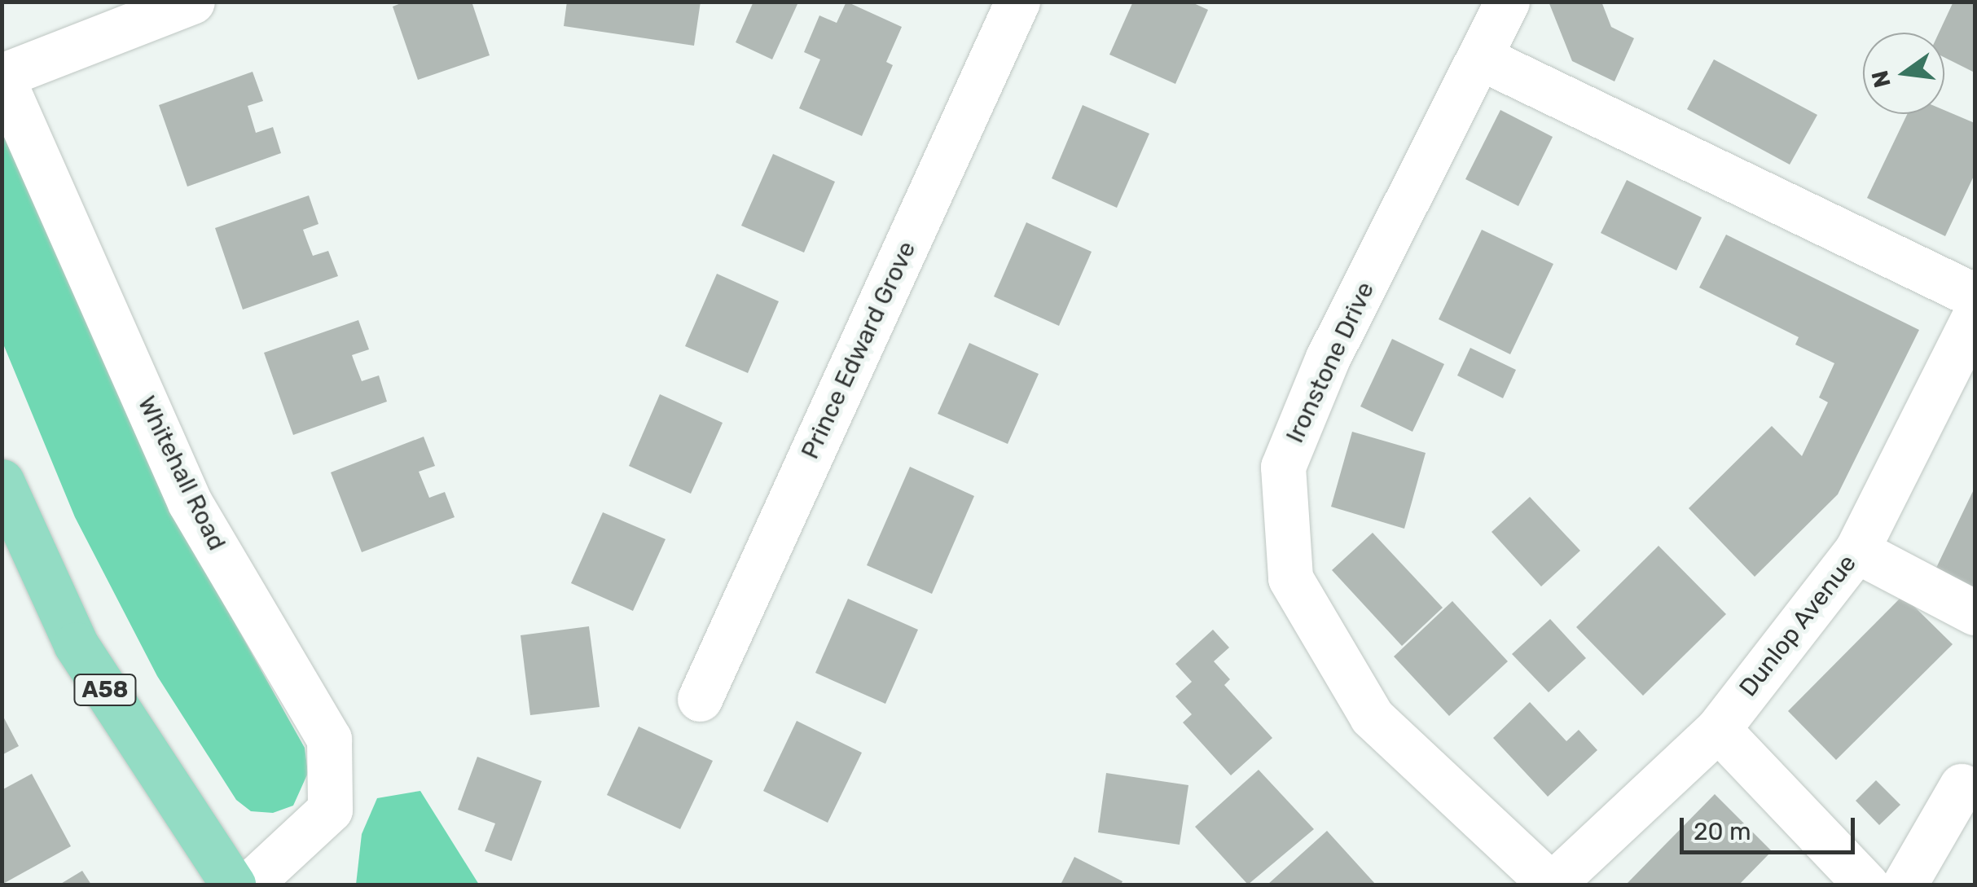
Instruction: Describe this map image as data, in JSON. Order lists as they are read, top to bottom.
{
  "streets": {
    "main road": ["A58"],
    "street": [
      "Prince Edward Grove",
      "Ironstone Drive",
      "Whitehall Road",
      "Dunlop Avenue"
    ]
  },
  "crossings": [
    ["Ironstone Drive", "Dunlop Avenue"]
  ],
  "scale_bar": "20 m",
  "north": "left"
}
